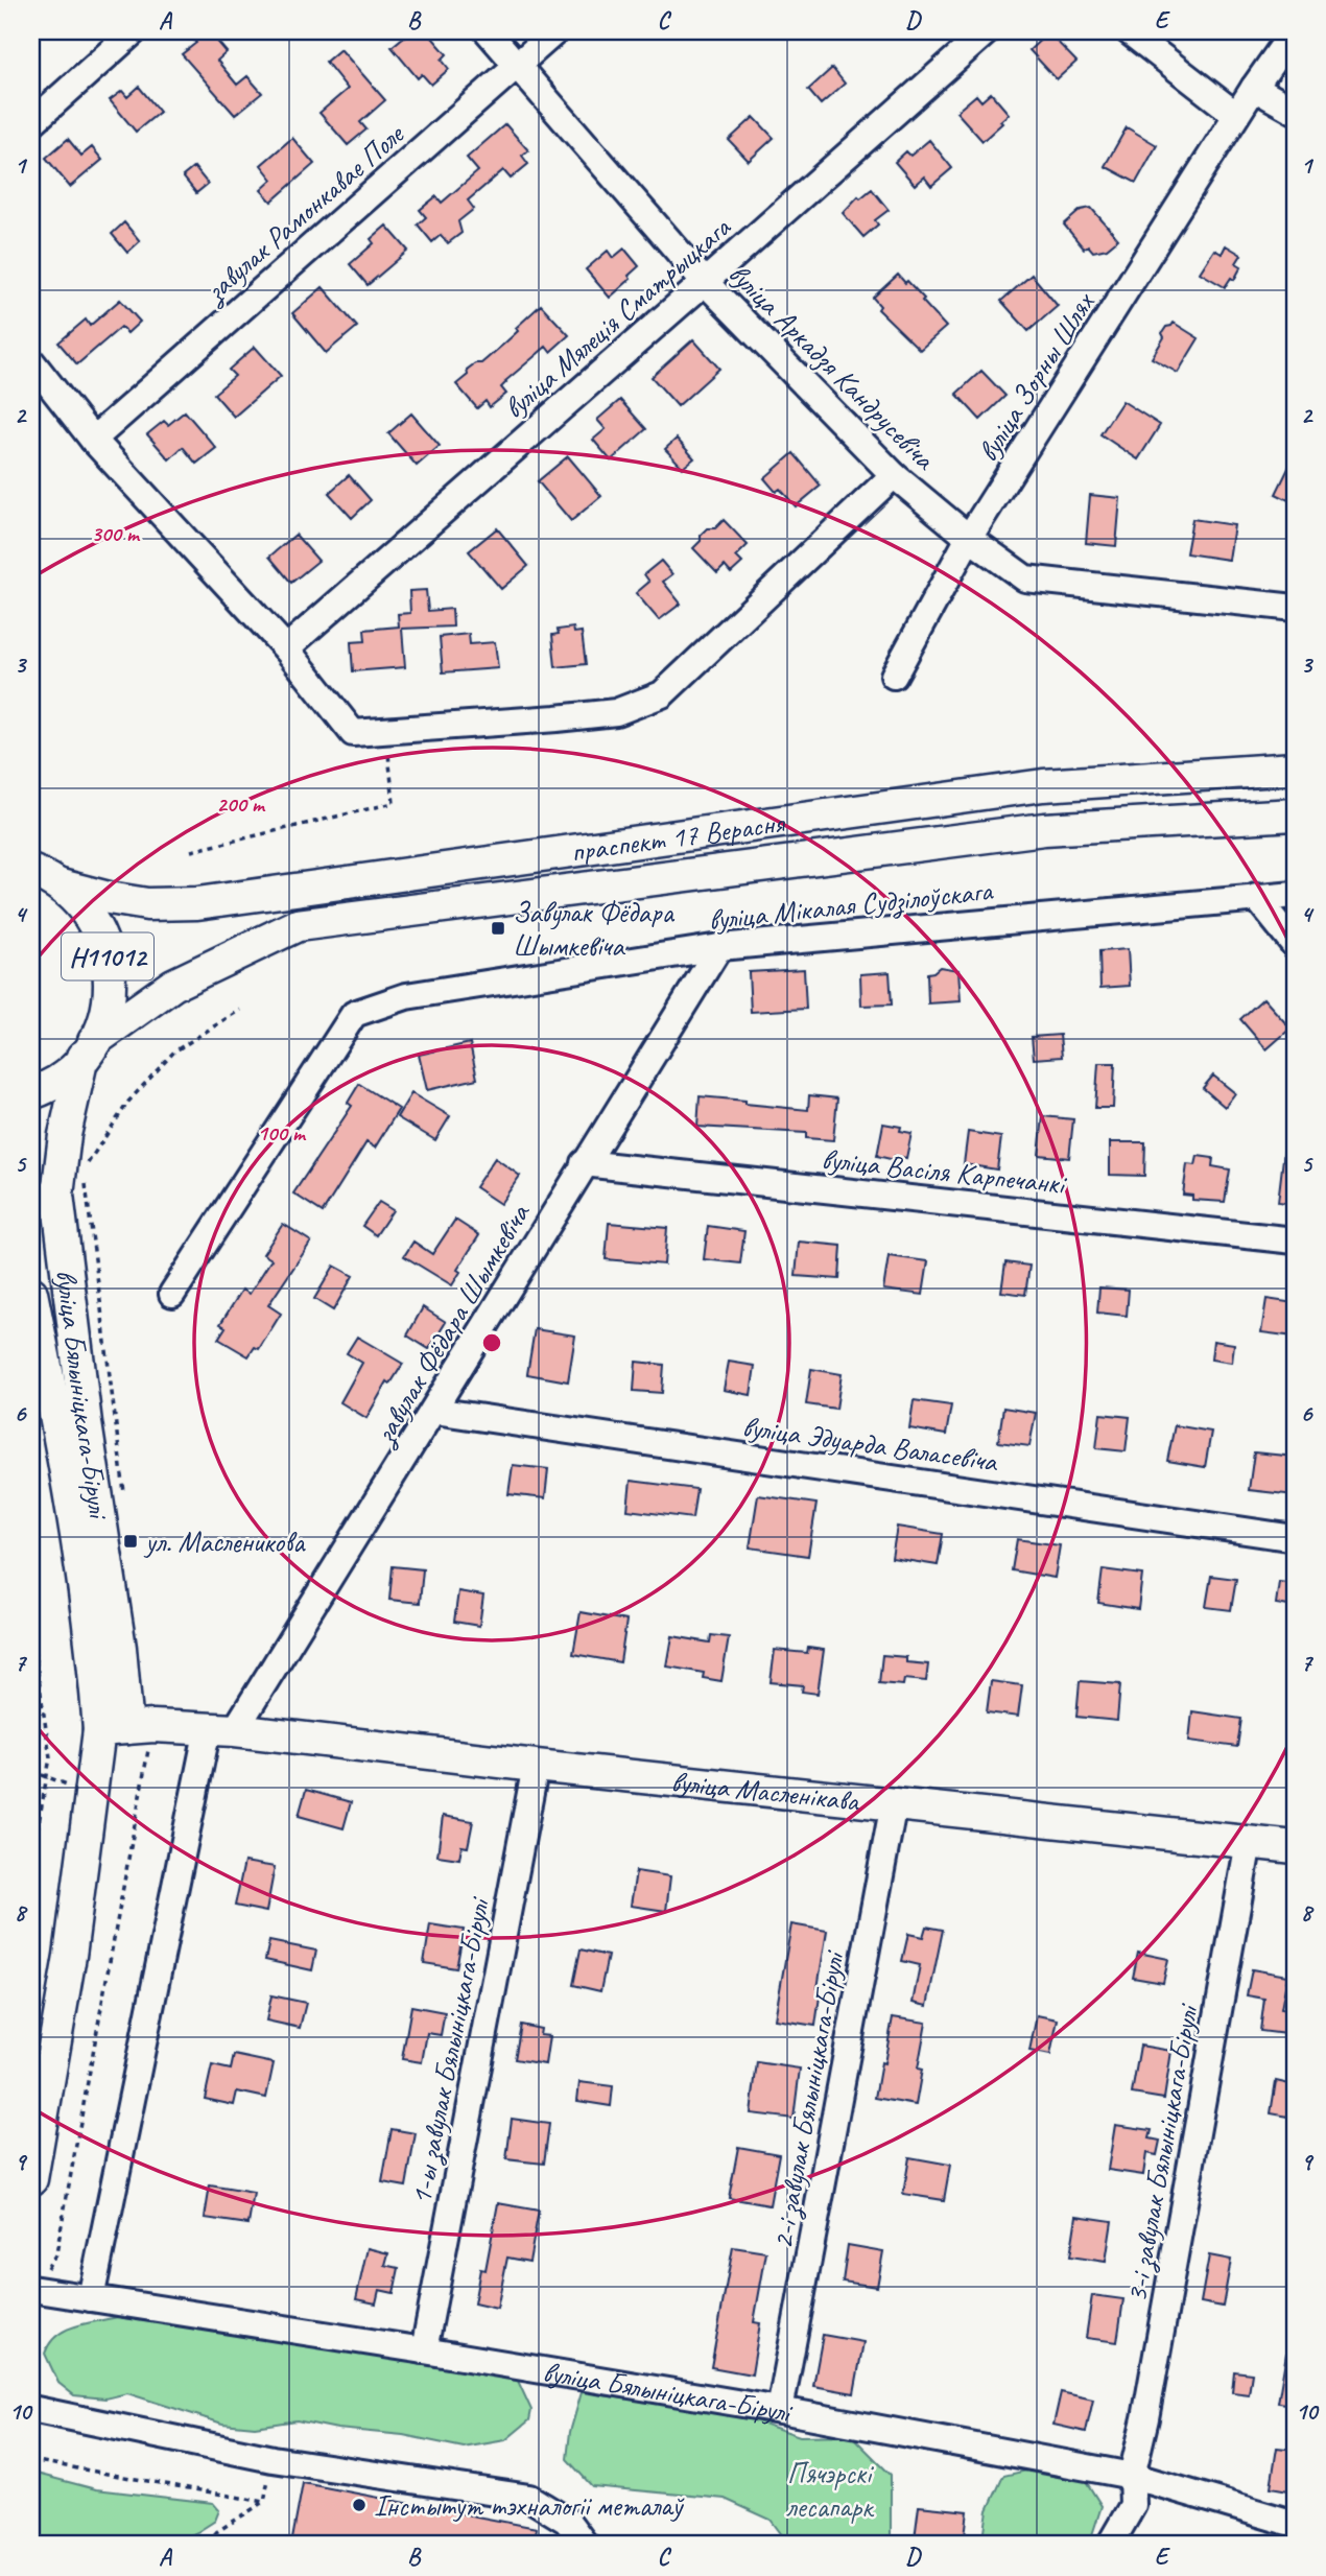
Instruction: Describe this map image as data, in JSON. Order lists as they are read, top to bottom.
{
  "streets": {
    "main road": [
      "праспект 17 Верасня",
      "Н11012",
      "вуліца Бялыніцкага-Бірулі",
      "вуліца Масленікава"
    ],
    "street": [
      "завулак Рамонкавае Поле",
      "вуліца Мялеція Сматрыцкага",
      "вуліца Аркадзя Кандрусевіча",
      "вуліца Зорны Шлях",
      "вуліца Мікалая Судзілоўскага",
      "вуліца Васіля Карпечанкі",
      "завулак Фёдара Шымкевіча",
      "вуліца Эдуарда Валасевіча",
      "1-ы завулак Бялыніцкага-Бірулі",
      "2-і завулак Бялыніцкага-Бірулі",
      "3-і завулак Бялыніцкага-Бірулі"
    ]
  },
  "crossings": [
    ["завулак Рамонкавае Поле", "вуліца Аркадзя Кандрусевіча"],
    ["вуліца Мялеція Сматрыцкага", "вуліца Аркадзя Кандрусевіча"],
    ["вуліца Аркадзя Кандрусевіча", "вуліца Зорны Шлях"],
    ["праспект 17 Верасня", "Н11012"],
    ["праспект 17 Верасня", "вуліца Бялыніцкага-Бірулі"],
    ["вуліца Мікалая Судзілоўскага", "завулак Фёдара Шымкевіча"],
    ["Н11012", "вуліца Бялыніцкага-Бірулі"],
    ["вуліца Васіля Карпечанкі", "завулак Фёдара Шымкевіча"],
    ["завулак Фёдара Шымкевіча", "вуліца Эдуарда Валасевіча"],
    ["завулак Фёдара Шымкевіча", "вуліца Масленікава"],
    ["вуліца Бялыніцкага-Бірулі", "1-ы завулак Бялыніцкага-Бірулі"],
    ["вуліца Бялыніцкага-Бірулі", "2-і завулак Бялыніцкага-Бірулі"],
    ["вуліца Бялыніцкага-Бірулі", "3-і завулак Бялыніцкага-Бірулі"],
    ["вуліца Масленікава", "1-ы завулак Бялыніцкага-Бірулі"],
    ["вуліца Масленікава", "2-і завулак Бялыніцкага-Бірулі"],
    ["вуліца Масленікава", "3-і завулак Бялыніцкага-Бірулі"]
  ],
  "parks": ["Пячэрскі лесапарк"],
  "places": {
    "transit": ["Завулак Фёдара Шымкевіча", "ул. Масленикова"],
    "other": ["Інстытут тэхналогіі металаў"]
  },
  "grid": {
    "columns": [
      "A",
      "B",
      "C",
      "D",
      "E"
    ],
    "rows": [
      "1",
      "2",
      "3",
      "4",
      "5",
      "6",
      "7",
      "8",
      "9",
      "10"
    ]
  },
  "rings": ["300 m", "200 m", "100 m"]
}
